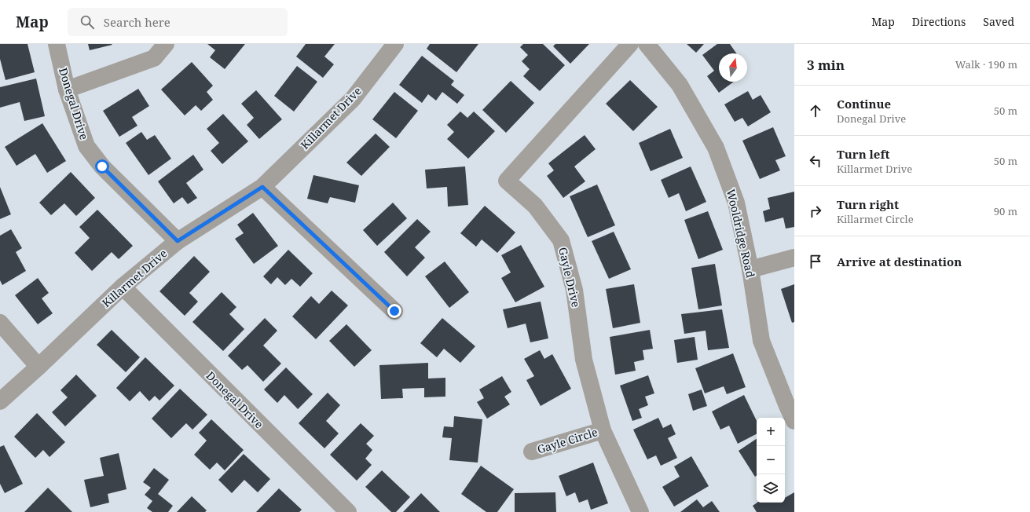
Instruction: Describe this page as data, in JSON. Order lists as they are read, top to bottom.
{
  "streets": {
    "street": [
      "Donegal Drive",
      "Killarmet Drive",
      "Wooldridge Road",
      "Gayle Drive",
      "Gayle Circle"
    ]
  },
  "crossings": [
    ["Donegal Drive", "Killarmet Drive"],
    ["Gayle Drive", "Gayle Circle"]
  ],
  "north": "top",
  "page": {
    "header": "Map",
    "search": "Search here",
    "nav": ["Map", "Directions", "Saved"],
    "heading": ["3 min", "Walk · 190 m"],
    "list": [
      ["Continue", "Donegal Drive", "50 m"],
      ["Turn left", "Killarmet Drive", "50 m"],
      ["Turn right", "Killarmet Circle", "90 m"],
      "Arrive at destination"
    ],
    "map_buttons": ["+", "−"]
  }
}
